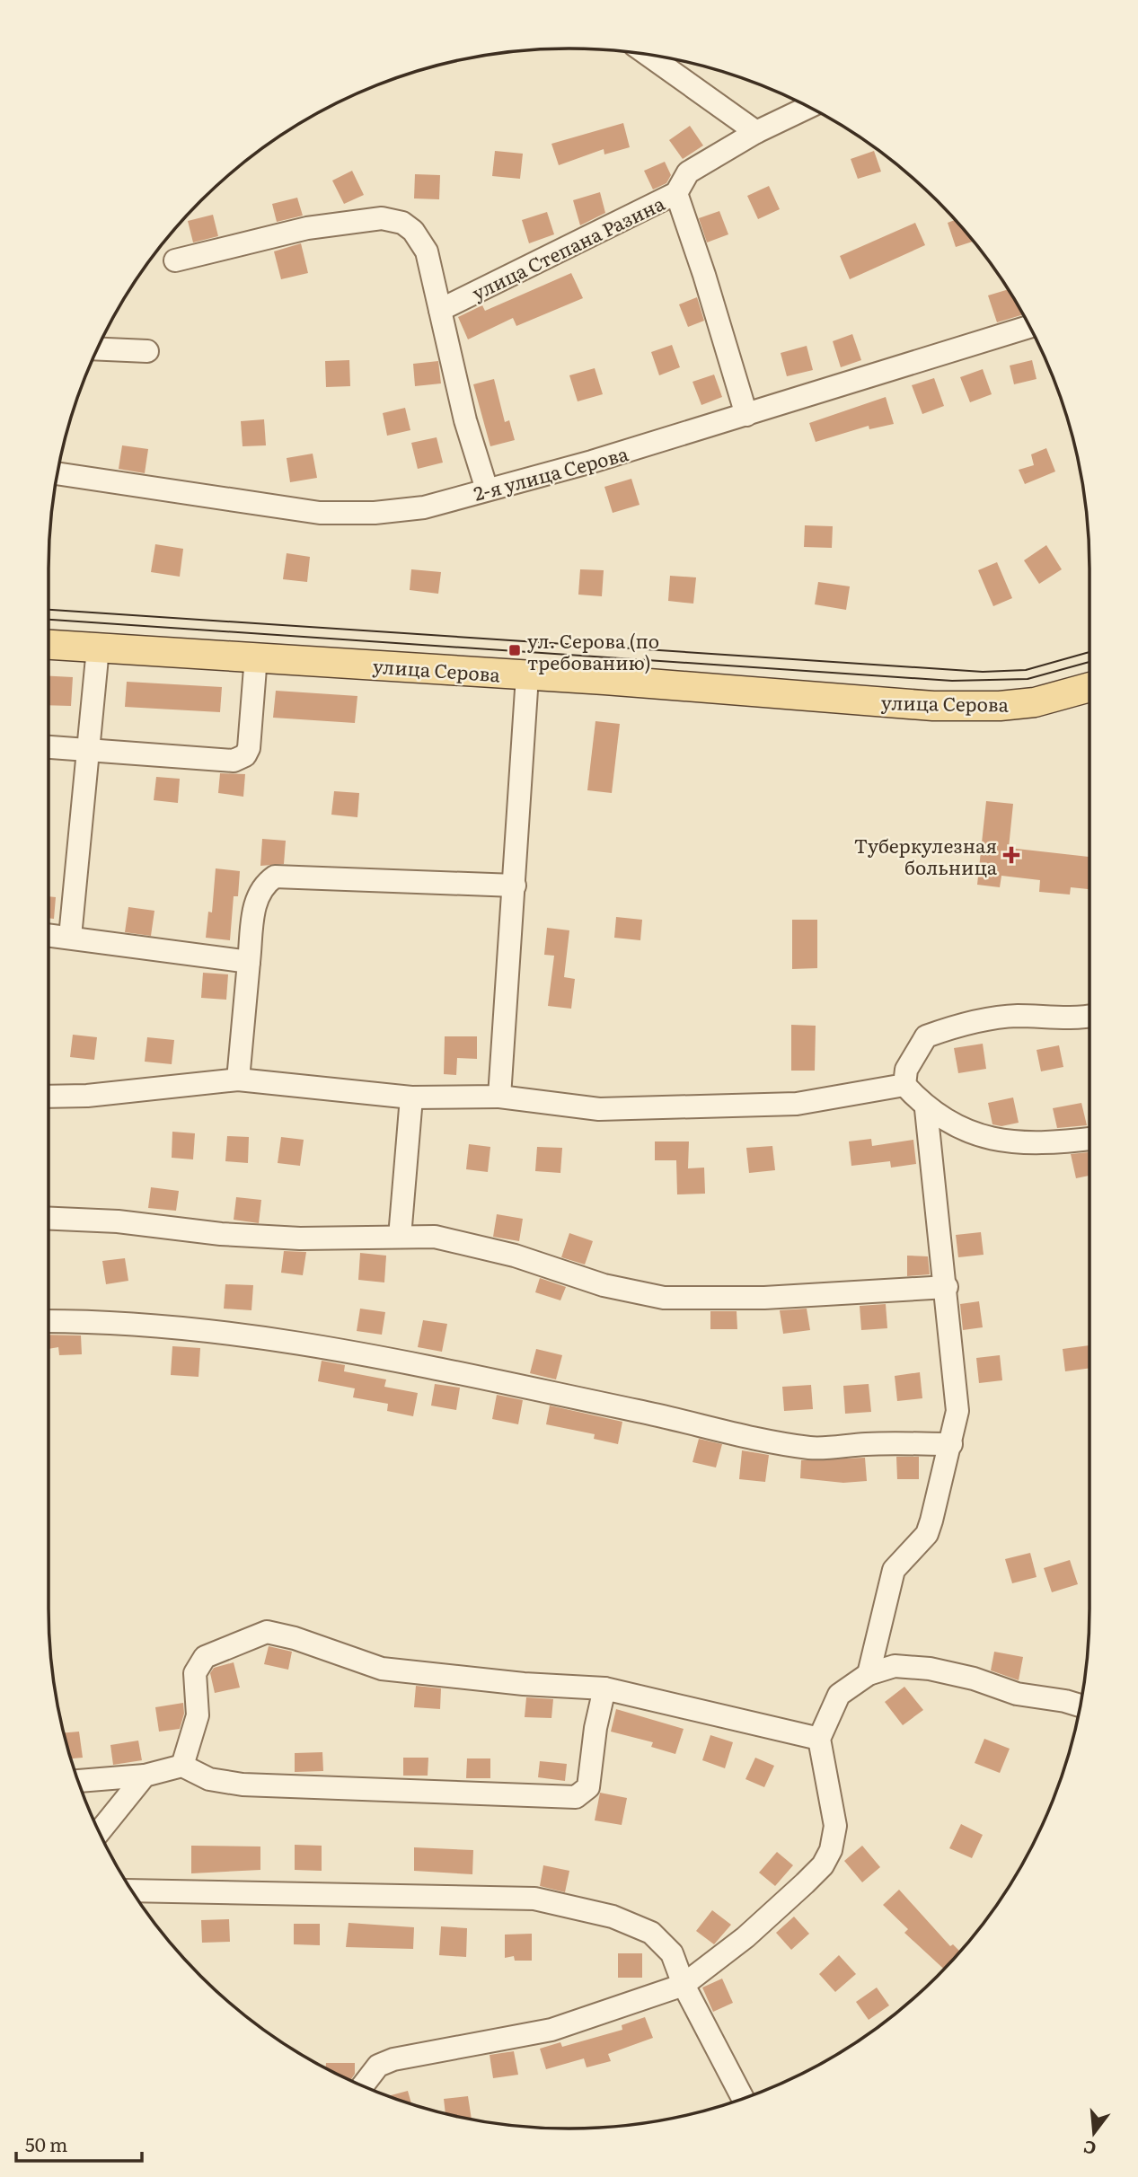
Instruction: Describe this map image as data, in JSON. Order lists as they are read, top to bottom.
{
  "streets": {
    "main road": ["улица Серова"],
    "street": ["улица Степана Разина", "2-я улица Серова"]
  },
  "places": {
    "transit": ["ул. Серова (по требованию)"],
    "health": ["Туберкулезная больница"]
  },
  "scale_bar": "50 m",
  "north": "bottom"
}
